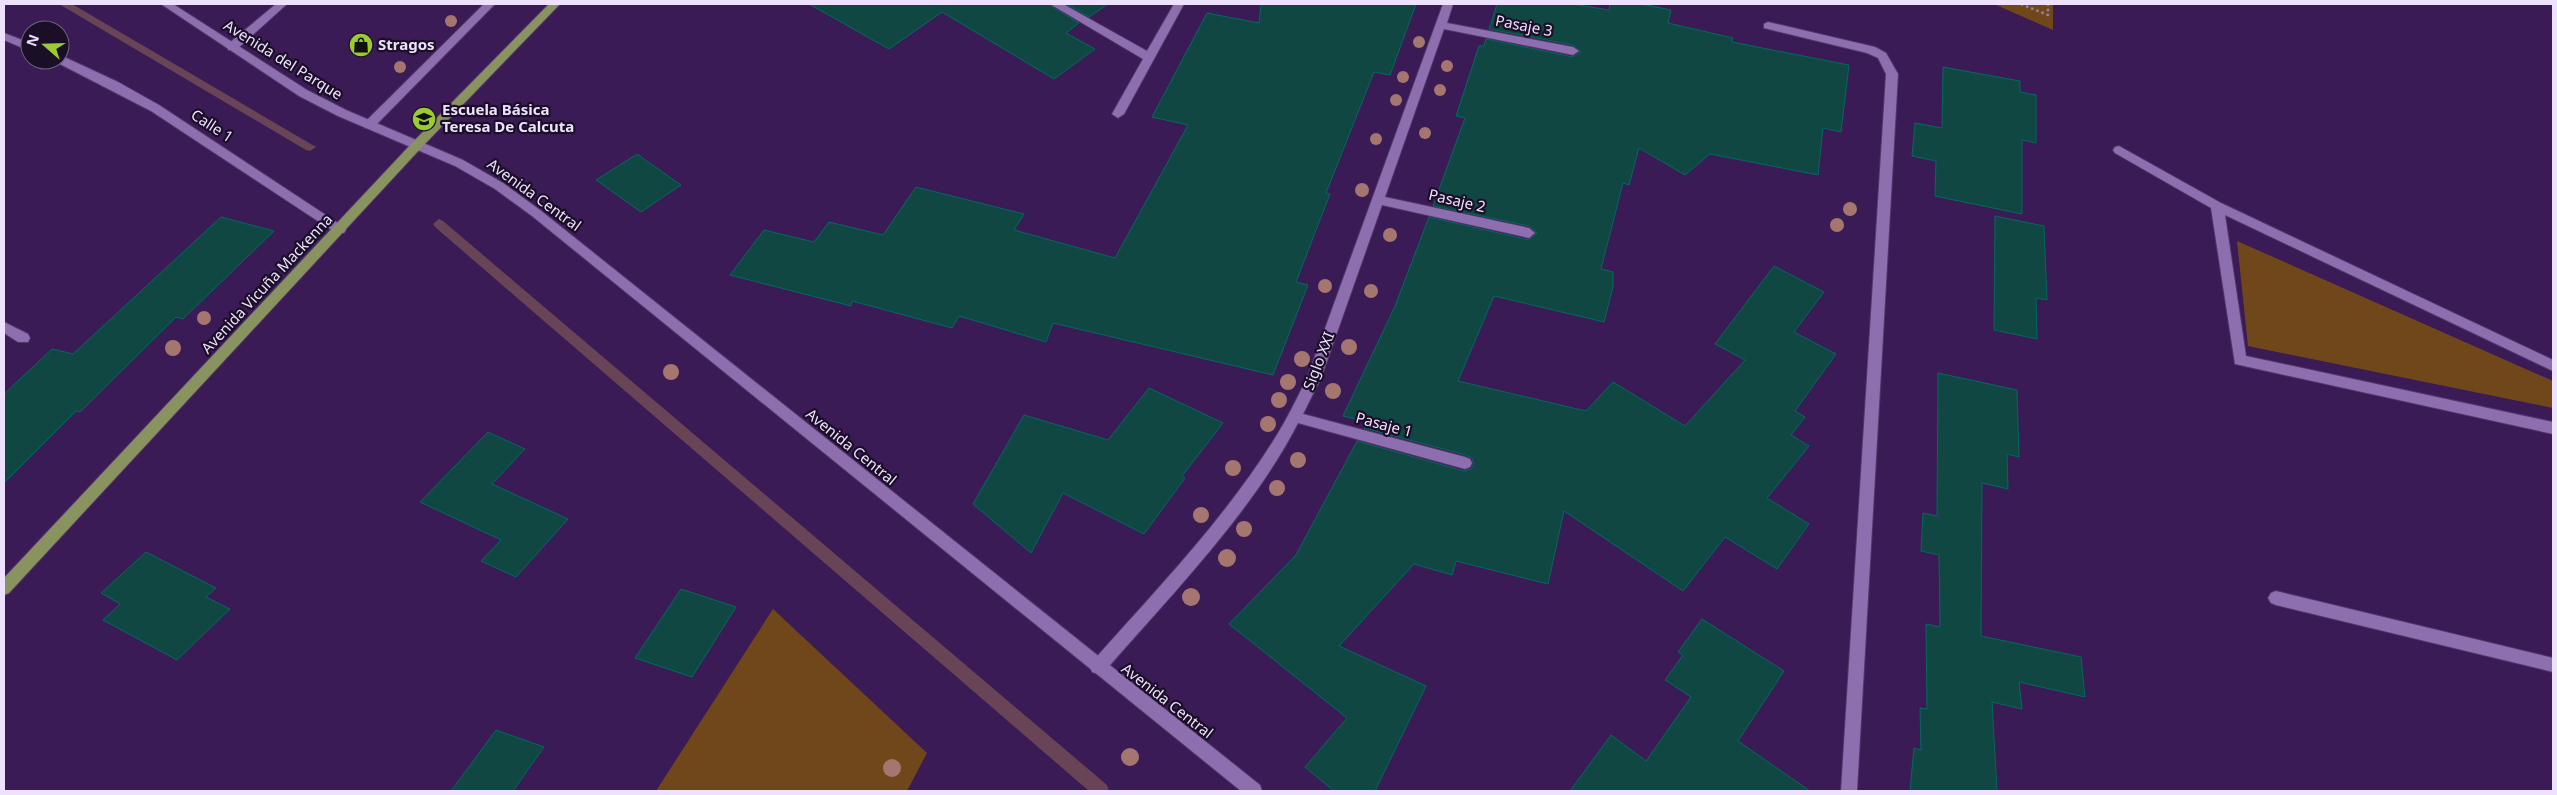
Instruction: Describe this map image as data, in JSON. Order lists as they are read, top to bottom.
{
  "streets": {
    "main road": ["Avenida Vicuña Mackenna"],
    "street": [
      "Pasaje 3",
      "Avenida del Parque",
      "Calle 1",
      "Avenida Central",
      "Pasaje 2",
      "Siglo XXI",
      "Pasaje 1"
    ]
  },
  "crossings": [
    ["Pasaje 3", "Siglo XXI"],
    ["Avenida del Parque", "Avenida Central"],
    ["Avenida del Parque", "Avenida Vicuña Mackenna"],
    ["Calle 1", "Avenida Vicuña Mackenna"],
    ["Avenida Central", "Avenida Vicuña Mackenna"],
    ["Avenida Central", "Siglo XXI"],
    ["Pasaje 2", "Siglo XXI"],
    ["Siglo XXI", "Pasaje 1"]
  ],
  "places": {
    "shop": ["Stragos"],
    "school or university": ["Escuela Básica Teresa De Calcuta"]
  },
  "north": "left"
}
